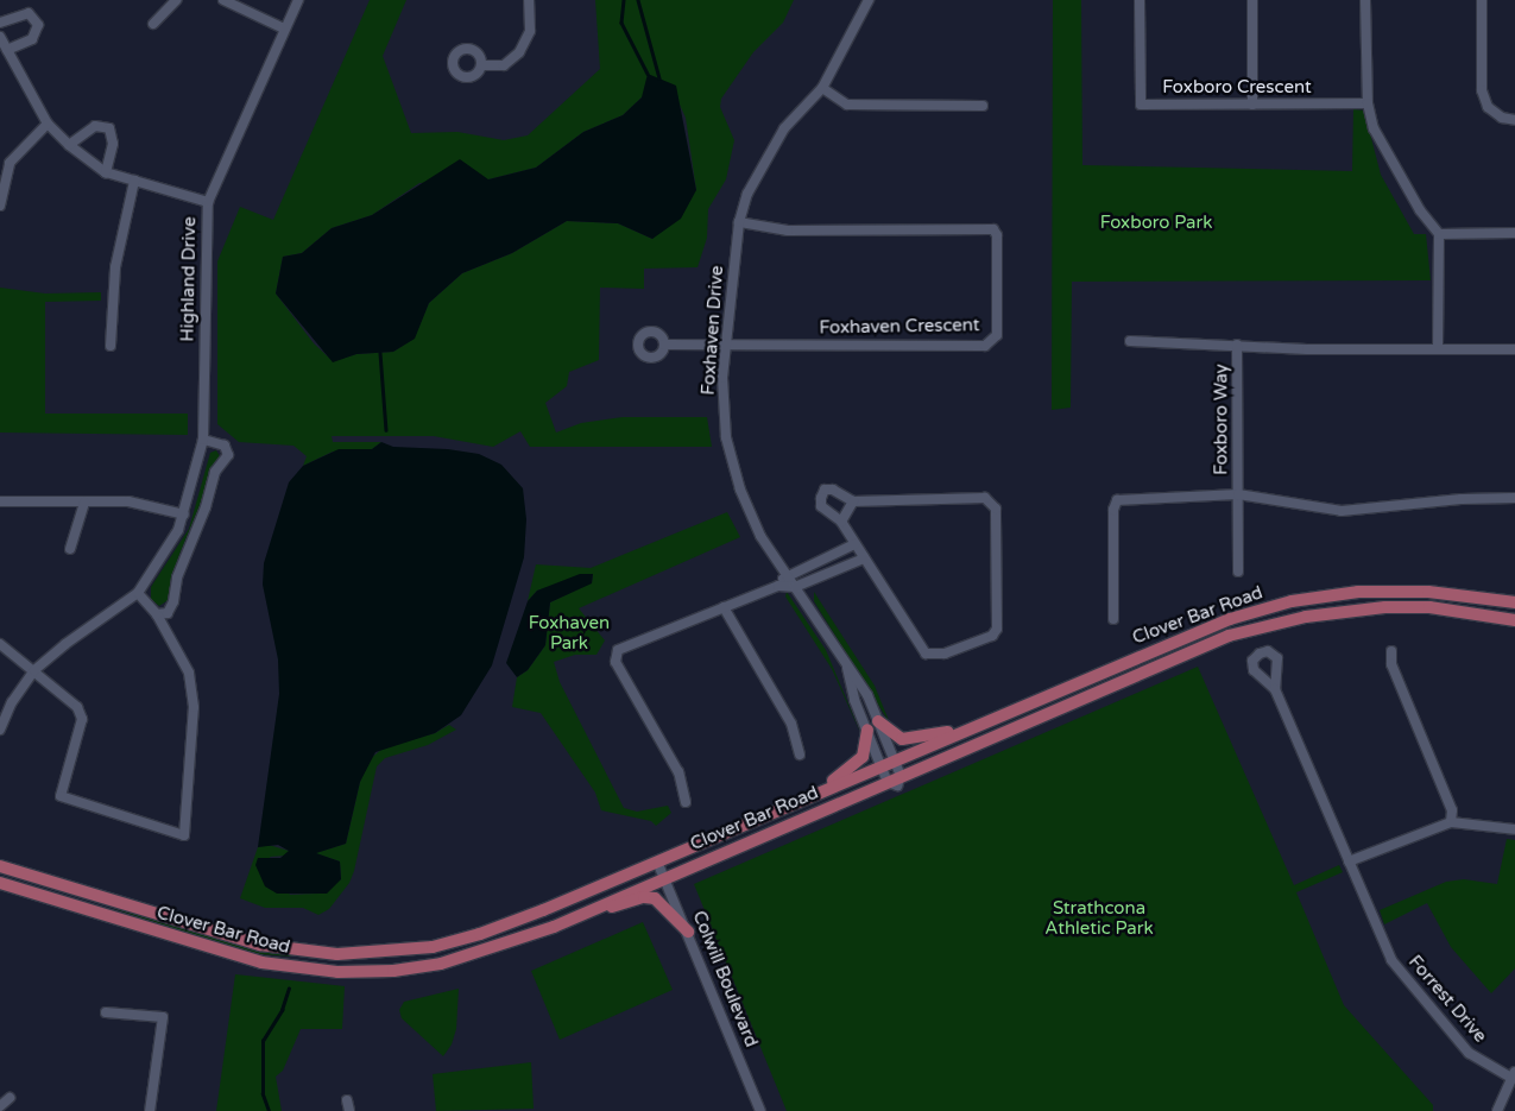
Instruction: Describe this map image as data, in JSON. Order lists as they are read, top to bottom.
{
  "streets": {
    "main road": ["Clover Bar Road"],
    "street": [
      "Foxboro Crescent",
      "Highland Drive",
      "Foxhaven Crescent",
      "Foxhaven Drive",
      "Foxboro Way",
      "Colwill Boulevard",
      "Forrest Drive"
    ]
  },
  "crossings": [
    ["Foxhaven Crescent", "Foxhaven Drive"],
    ["Foxhaven Drive", "Clover Bar Road"],
    ["Clover Bar Road", "Colwill Boulevard"]
  ],
  "parks": ["Foxboro Park", "Foxhaven Park", "Strathcona Athletic Park"]
}
